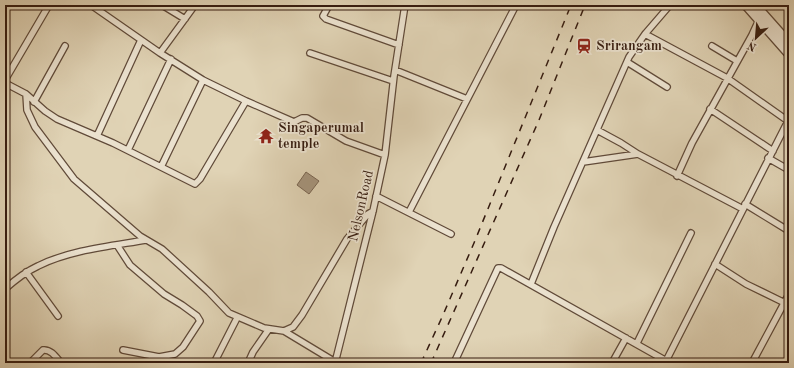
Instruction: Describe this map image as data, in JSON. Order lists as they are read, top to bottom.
{
  "streets": {
    "street": ["NelsonRoad"]
  },
  "places": {
    "station": ["Srirangam"],
    "temple": ["Singaperumal temple"]
  },
  "north": "bottom left"
}
